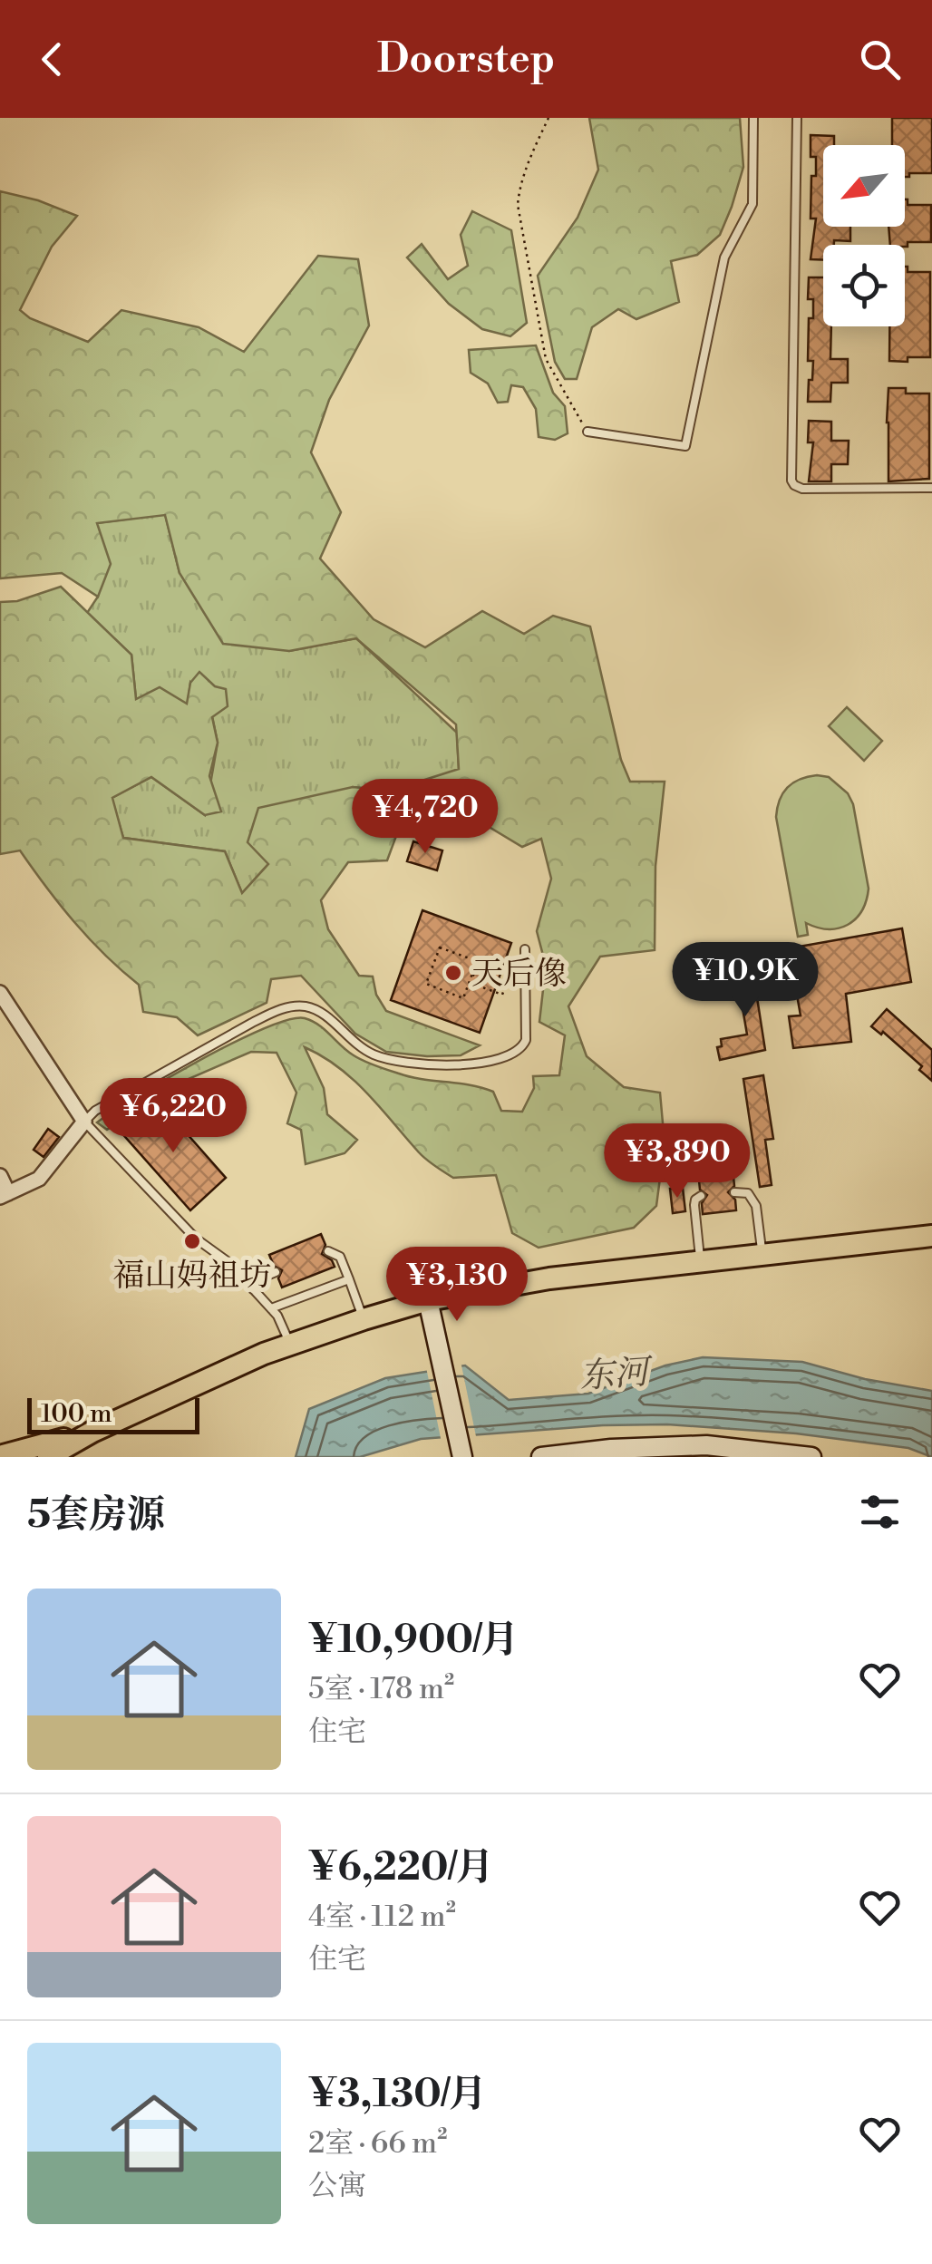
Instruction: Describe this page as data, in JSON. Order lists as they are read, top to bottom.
{
  "water": ["东河"],
  "places": ["天后像", "福山妈祖坊"],
  "scale_bar": "100 m",
  "north": "bottom left",
  "page": {
    "header": "Doorstep",
    "price": [
      "¥4,720",
      "¥10.9K",
      "¥6,220",
      "¥3,890",
      "¥3,130"
    ],
    "scale": "100 m",
    "heading": "5套房源",
    "list": [
      {
        "name": "¥10,900/月",
        "note": "5室 · 178 m² · 住宅"
      },
      {
        "name": "¥6,220/月",
        "note": "4室 · 112 m² · 住宅"
      },
      {
        "name": "¥3,130/月",
        "note": "2室 · 66 m² · 公寓"
      }
    ]
  }
}
